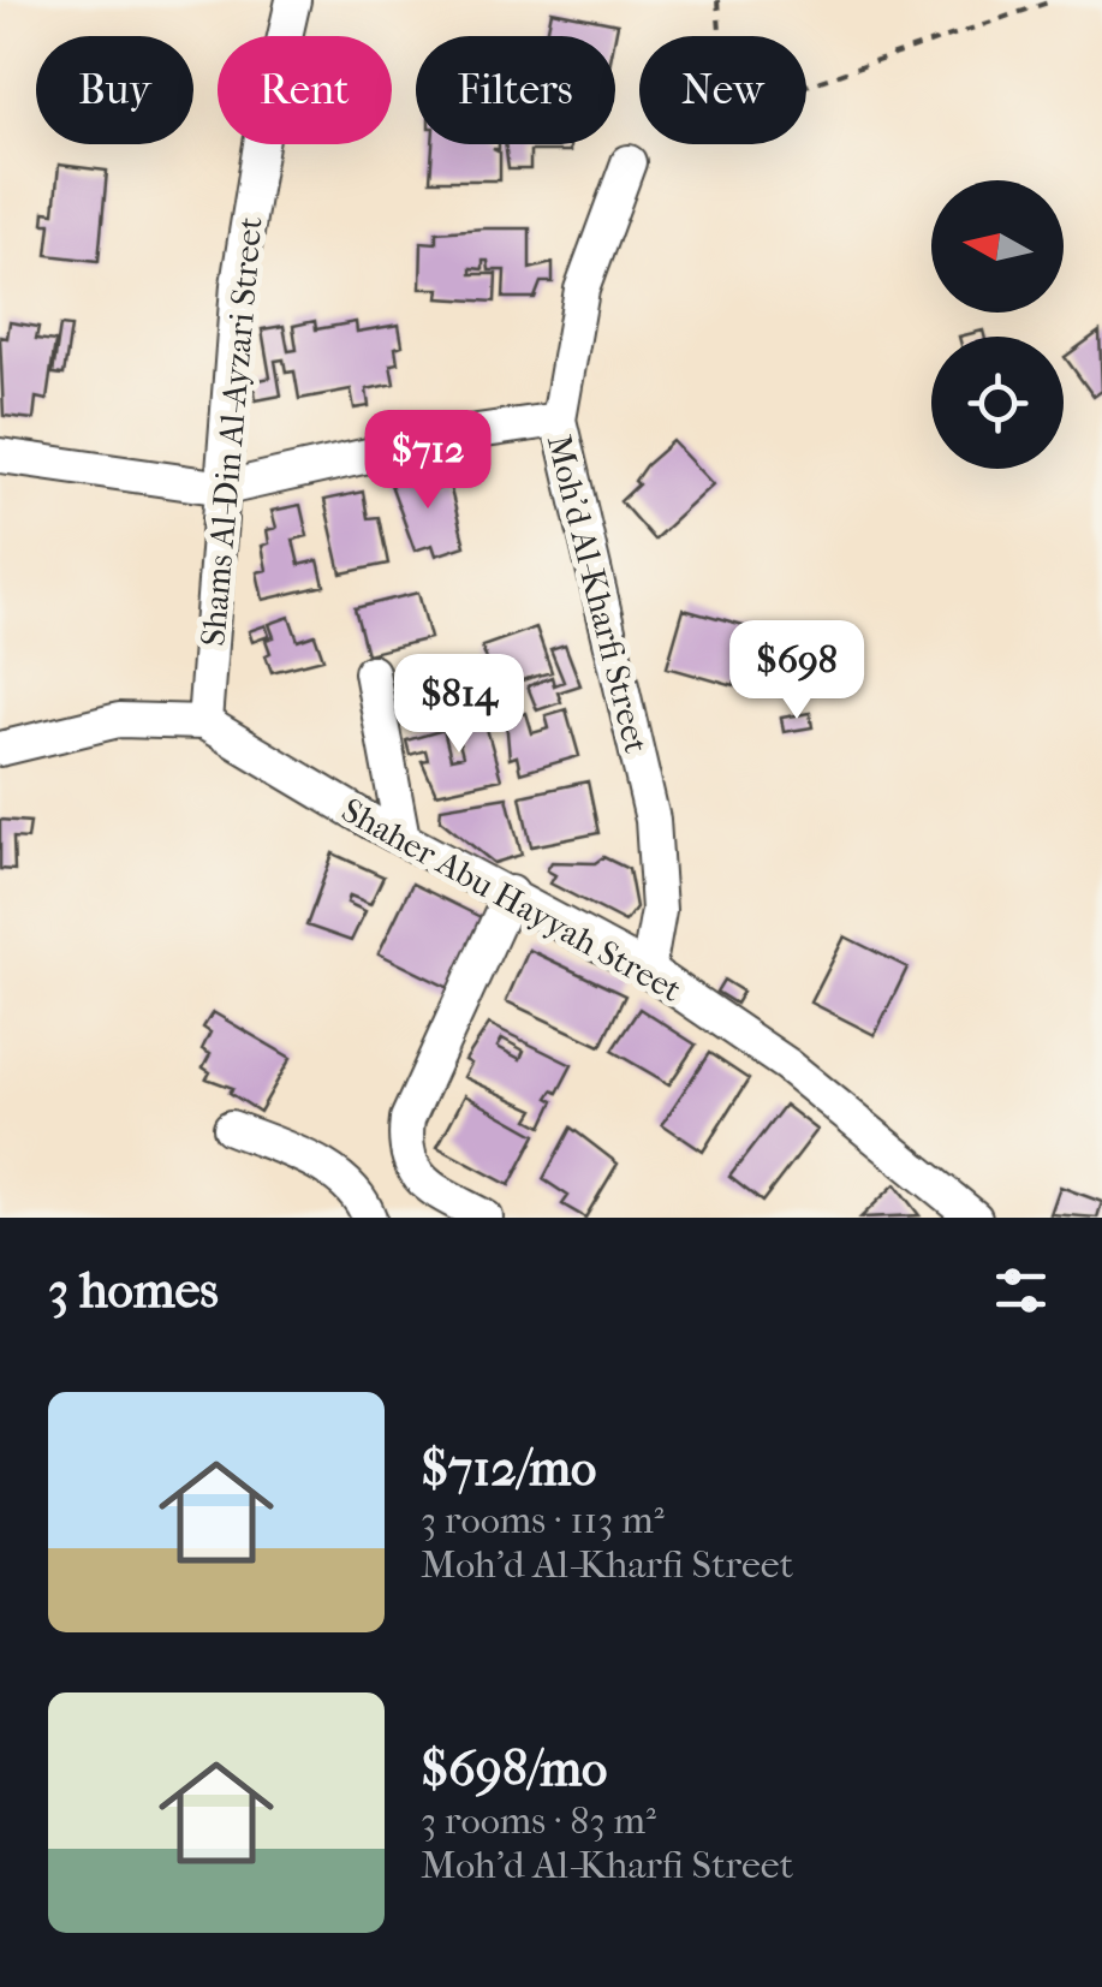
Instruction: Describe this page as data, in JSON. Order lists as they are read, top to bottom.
{
  "streets": {
    "street": ["Shams Al-Din Al-Ayzari Street", "Moh'd Al-Kharfi Street", "Shaher Abu Hayyah Street"]
  },
  "crossings": [
    ["Shams Al-Din Al-Ayzari Street", "Moh'd Al-Kharfi Street"],
    ["Shams Al-Din Al-Ayzari Street", "Shaher Abu Hayyah Street"],
    ["Moh'd Al-Kharfi Street", "Shaher Abu Hayyah Street"]
  ],
  "north": "left",
  "page": {
    "chip": [
      "Buy",
      "Rent",
      "Filters",
      "New"
    ],
    "price": ["$712", "$698", "$814"],
    "heading": "3 homes",
    "list": [
      {
        "name": "$712/mo",
        "note": "3 rooms · 113 m² · Moh'd Al-Kharfi Street"
      },
      {
        "name": "$698/mo",
        "note": "3 rooms · 83 m² · Moh'd Al-Kharfi Street"
      }
    ]
  }
}
